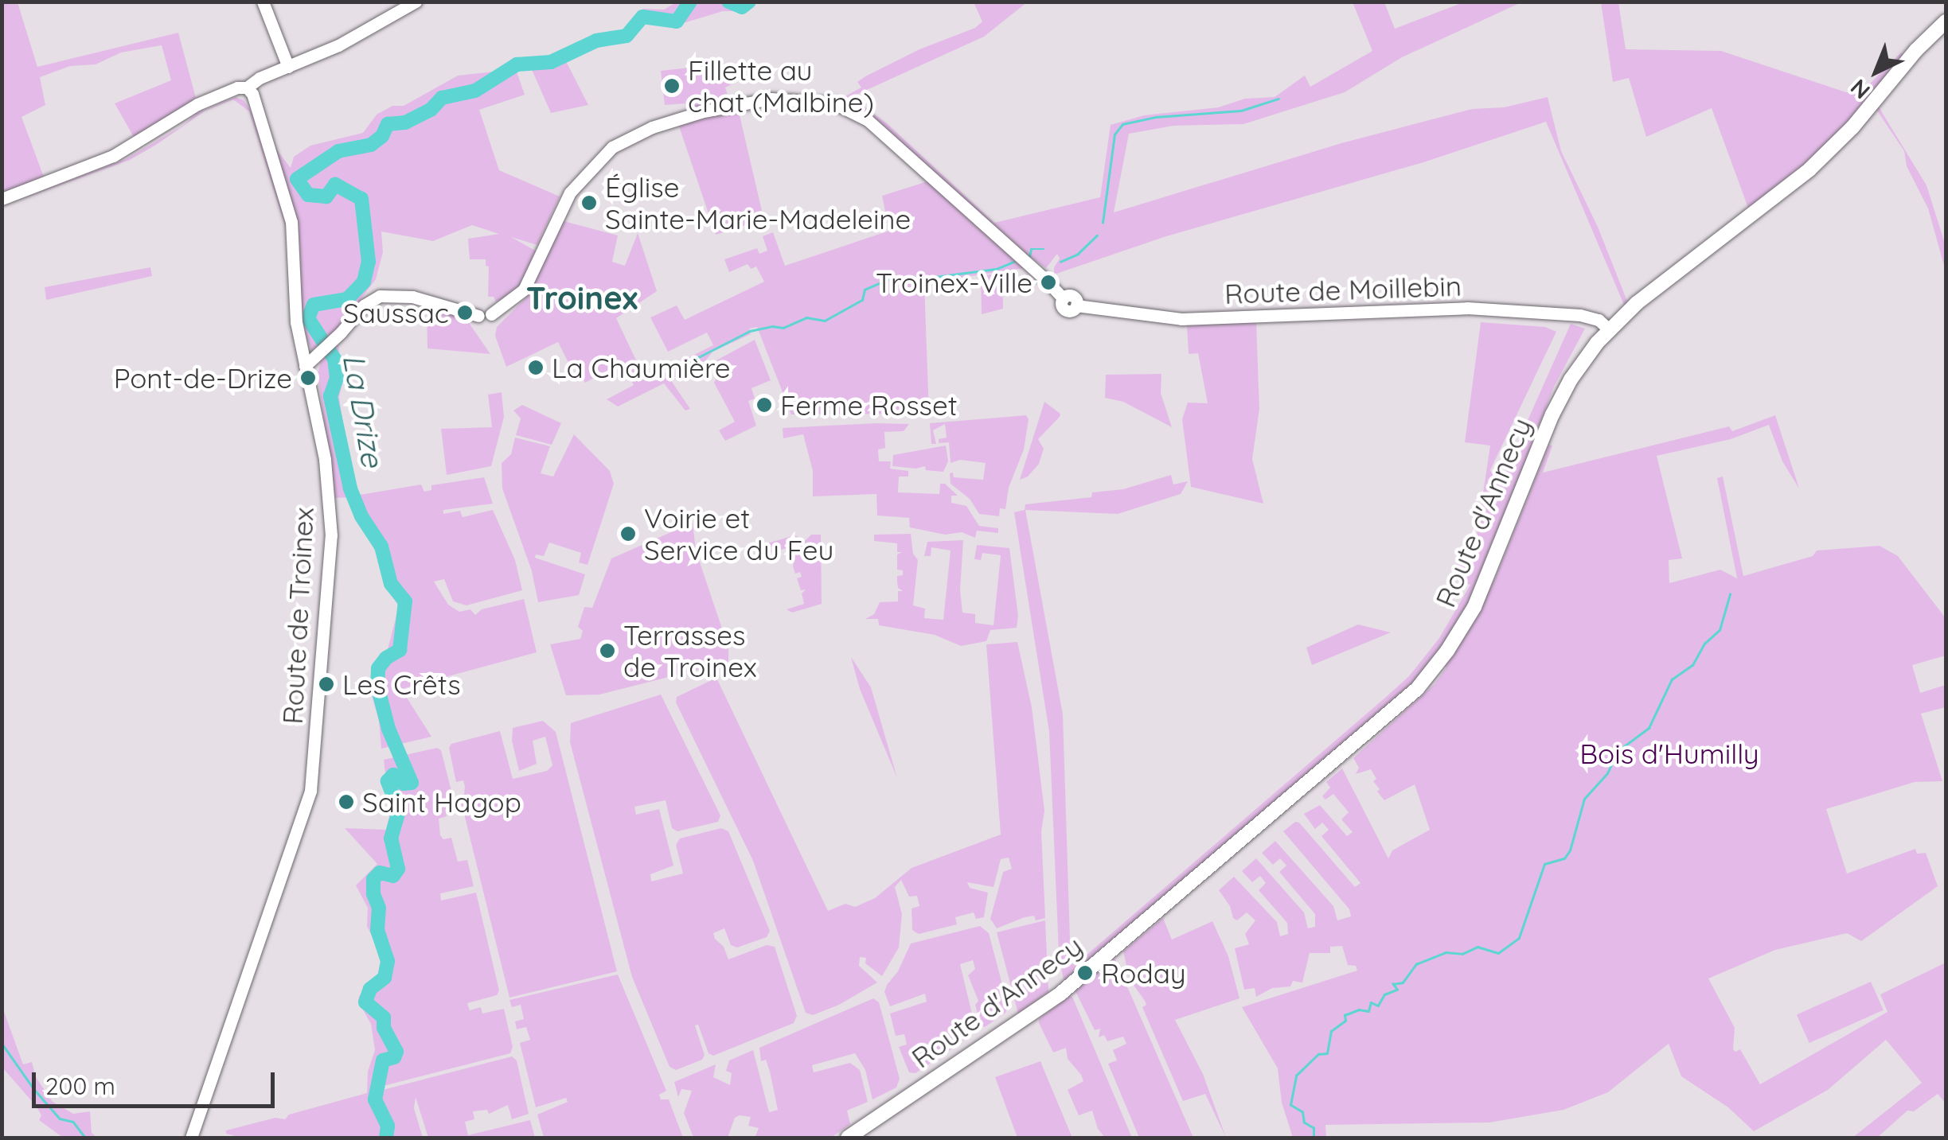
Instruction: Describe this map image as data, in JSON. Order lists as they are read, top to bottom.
{
  "streets": {
    "main road": ["Route d'Annecy"],
    "street": ["Route de Moillebin", "Route de Troinex"]
  },
  "crossings": [
    ["Route de Moillebin", "Route d'Annecy"],
    ["Route de Moillebin", "Route de Troinex"]
  ],
  "districts": ["Troinex"],
  "water": ["La Drize"],
  "parks": ["Bois d'Humilly"],
  "places": [
    "Fillette au chat (Malbine)",
    "Église Sainte-Marie-Madeleine",
    "Troinex-Ville",
    "Saussac",
    "La Chaumière",
    "Pont-de-Drize",
    "Ferme Rosset",
    "Voirie et Service du Feu",
    "Terrasses de Troinex",
    "Les Crêts",
    "Saint Hagop",
    "Roday"
  ],
  "scale_bar": "200 m",
  "north": "bottom left"
}
